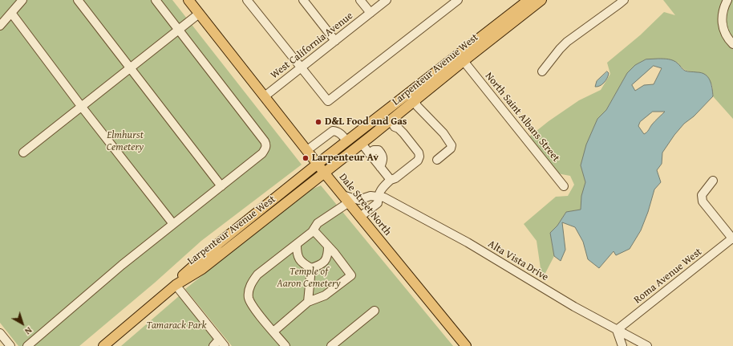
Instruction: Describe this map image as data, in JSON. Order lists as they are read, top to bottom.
{
  "streets": {
    "main road": ["Larpenteur Avenue West", "Dale Street North"],
    "street": [
      "West California Avenue",
      "North Saint Albans Street",
      "Alta Vista Drive",
      "Roma Avenue West"
    ]
  },
  "crossings": [
    ["West California Avenue", "Dale Street North"],
    ["Larpenteur Avenue West", "North Saint Albans Street"],
    ["Larpenteur Avenue West", "Dale Street North"],
    ["Dale Street North", "Alta Vista Drive"],
    ["Alta Vista Drive", "Roma Avenue West"]
  ],
  "parks": ["Elmhurst Cemetery", "Temple of Aaron Cemetery", "Tamarack Park"],
  "places": ["D&L Food and Gas", "Larpenteur Av"],
  "north": "bottom right"
}
